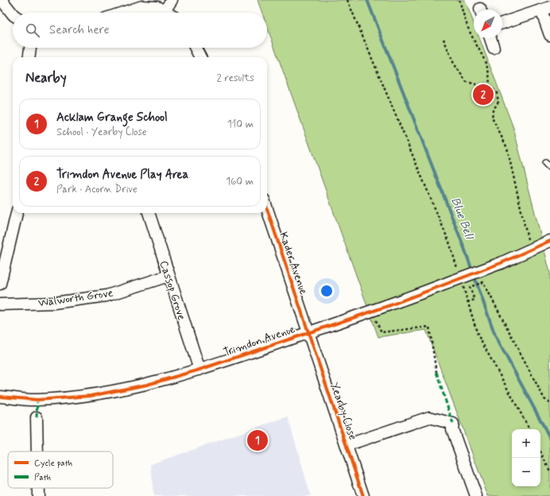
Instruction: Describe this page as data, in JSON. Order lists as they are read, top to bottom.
{
  "streets": {
    "street": [
      "Kader Avenue",
      "Cassop Grove",
      "Walworth Grove",
      "Trimdon Avenue",
      "Yearby Close"
    ]
  },
  "crossings": [
    ["Kader Avenue", "Trimdon Avenue"],
    ["Kader Avenue", "Yearby Close"],
    ["Cassop Grove", "Walworth Grove"],
    ["Cassop Grove", "Trimdon Avenue"],
    ["Trimdon Avenue", "Yearby Close"]
  ],
  "water": ["Blue Bell"],
  "legend": ["Cycle path", "Path"],
  "north": "bottom left",
  "page": {
    "search": "Search here",
    "heading": ["Nearby", "2 results"],
    "pins": ["2", "1"],
    "list": [
      {
        "mark": "1",
        "name": "Acklam Grange School",
        "note": "School · Yearby Close",
        "value": "110 m"
      },
      {
        "mark": "2",
        "name": "Trimdon Avenue Play Area",
        "note": "Park · Acorn Drive",
        "value": "160 m"
      }
    ],
    "map_buttons": ["+", "−"]
  }
}
